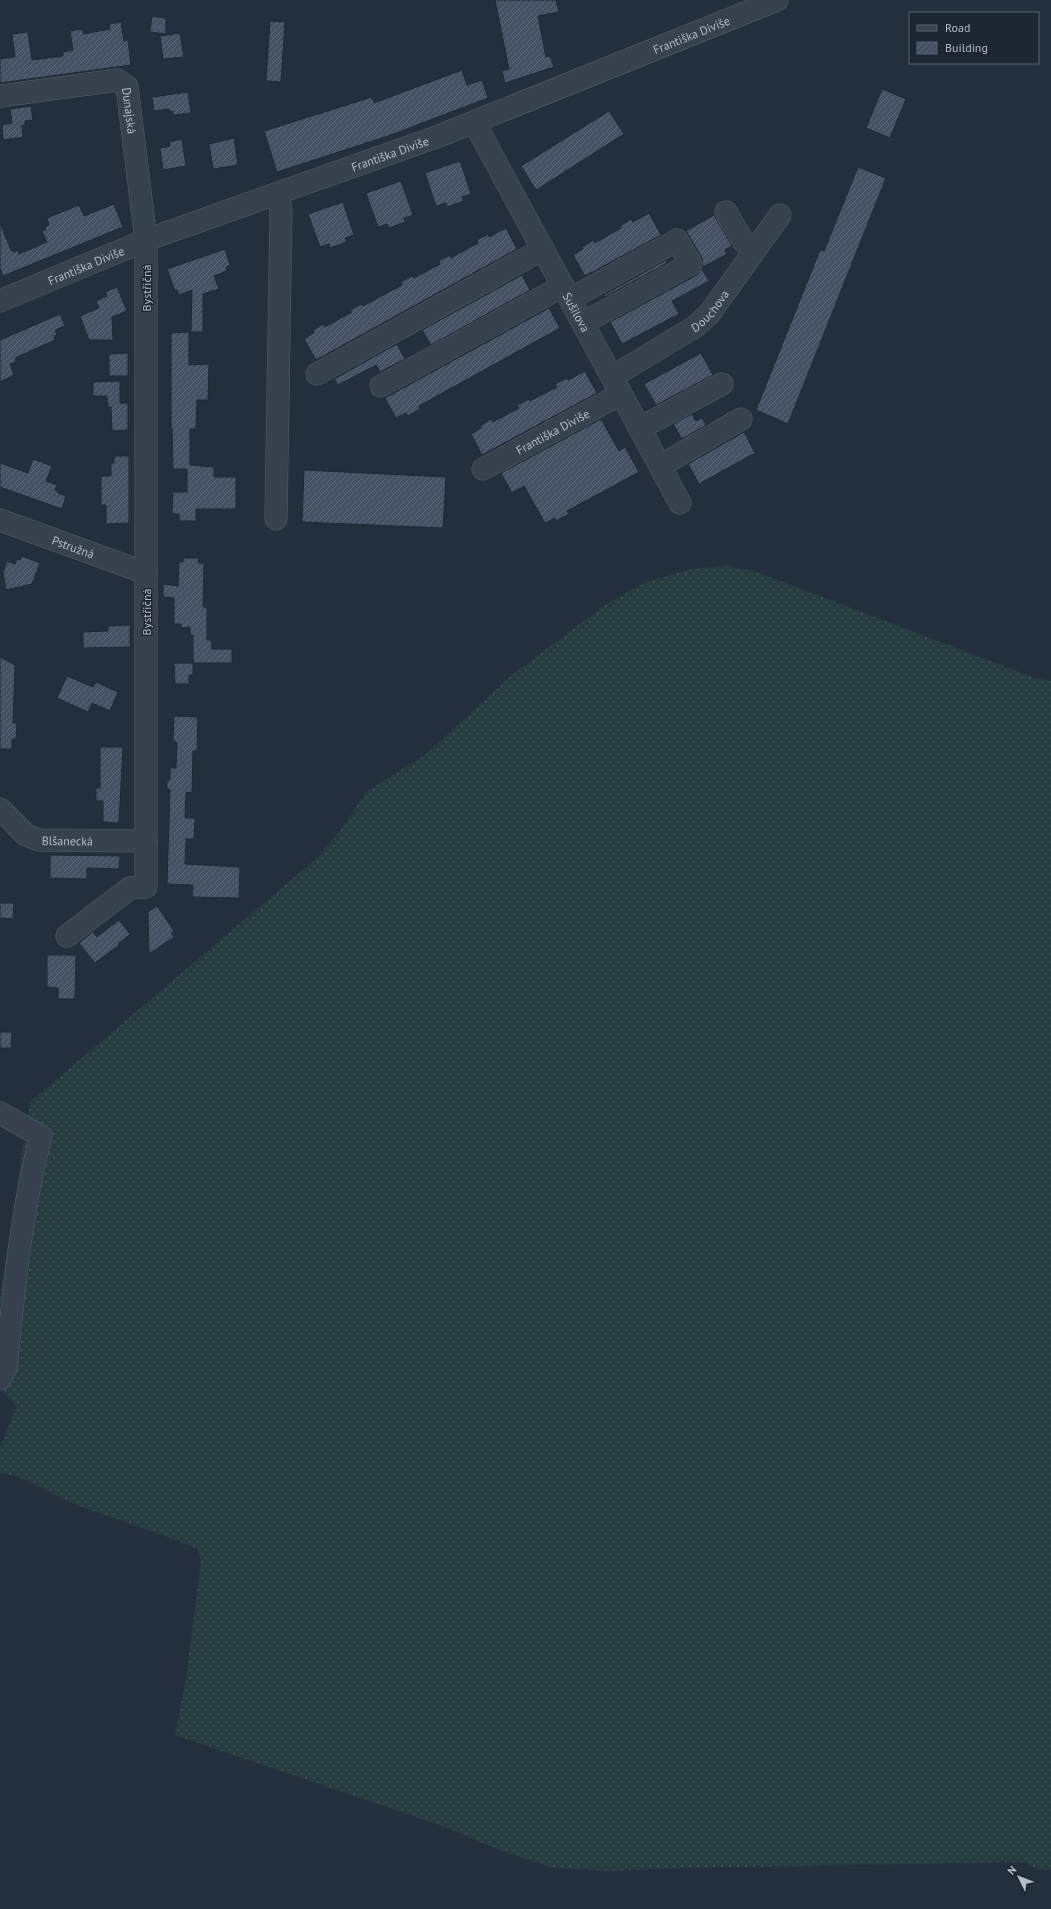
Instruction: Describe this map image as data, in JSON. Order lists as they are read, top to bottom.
{
  "streets": {
    "street": [
      "Františka Diviše",
      "Dunajská",
      "Bystřičná",
      "Douchova",
      "Sušilova",
      "Pstružná",
      "Blšanecká"
    ]
  },
  "crossings": [
    ["Františka Diviše", "Dunajská"],
    ["Františka Diviše", "Bystřičná"],
    ["Františka Diviše", "Douchova"],
    ["Františka Diviše", "Sušilova"],
    ["Dunajská", "Bystřičná"],
    ["Bystřičná", "Pstružná"],
    ["Bystřičná", "Blšanecká"],
    ["Douchova", "Sušilova"]
  ],
  "legend": ["Road", "Building"],
  "north": "top left"
}
